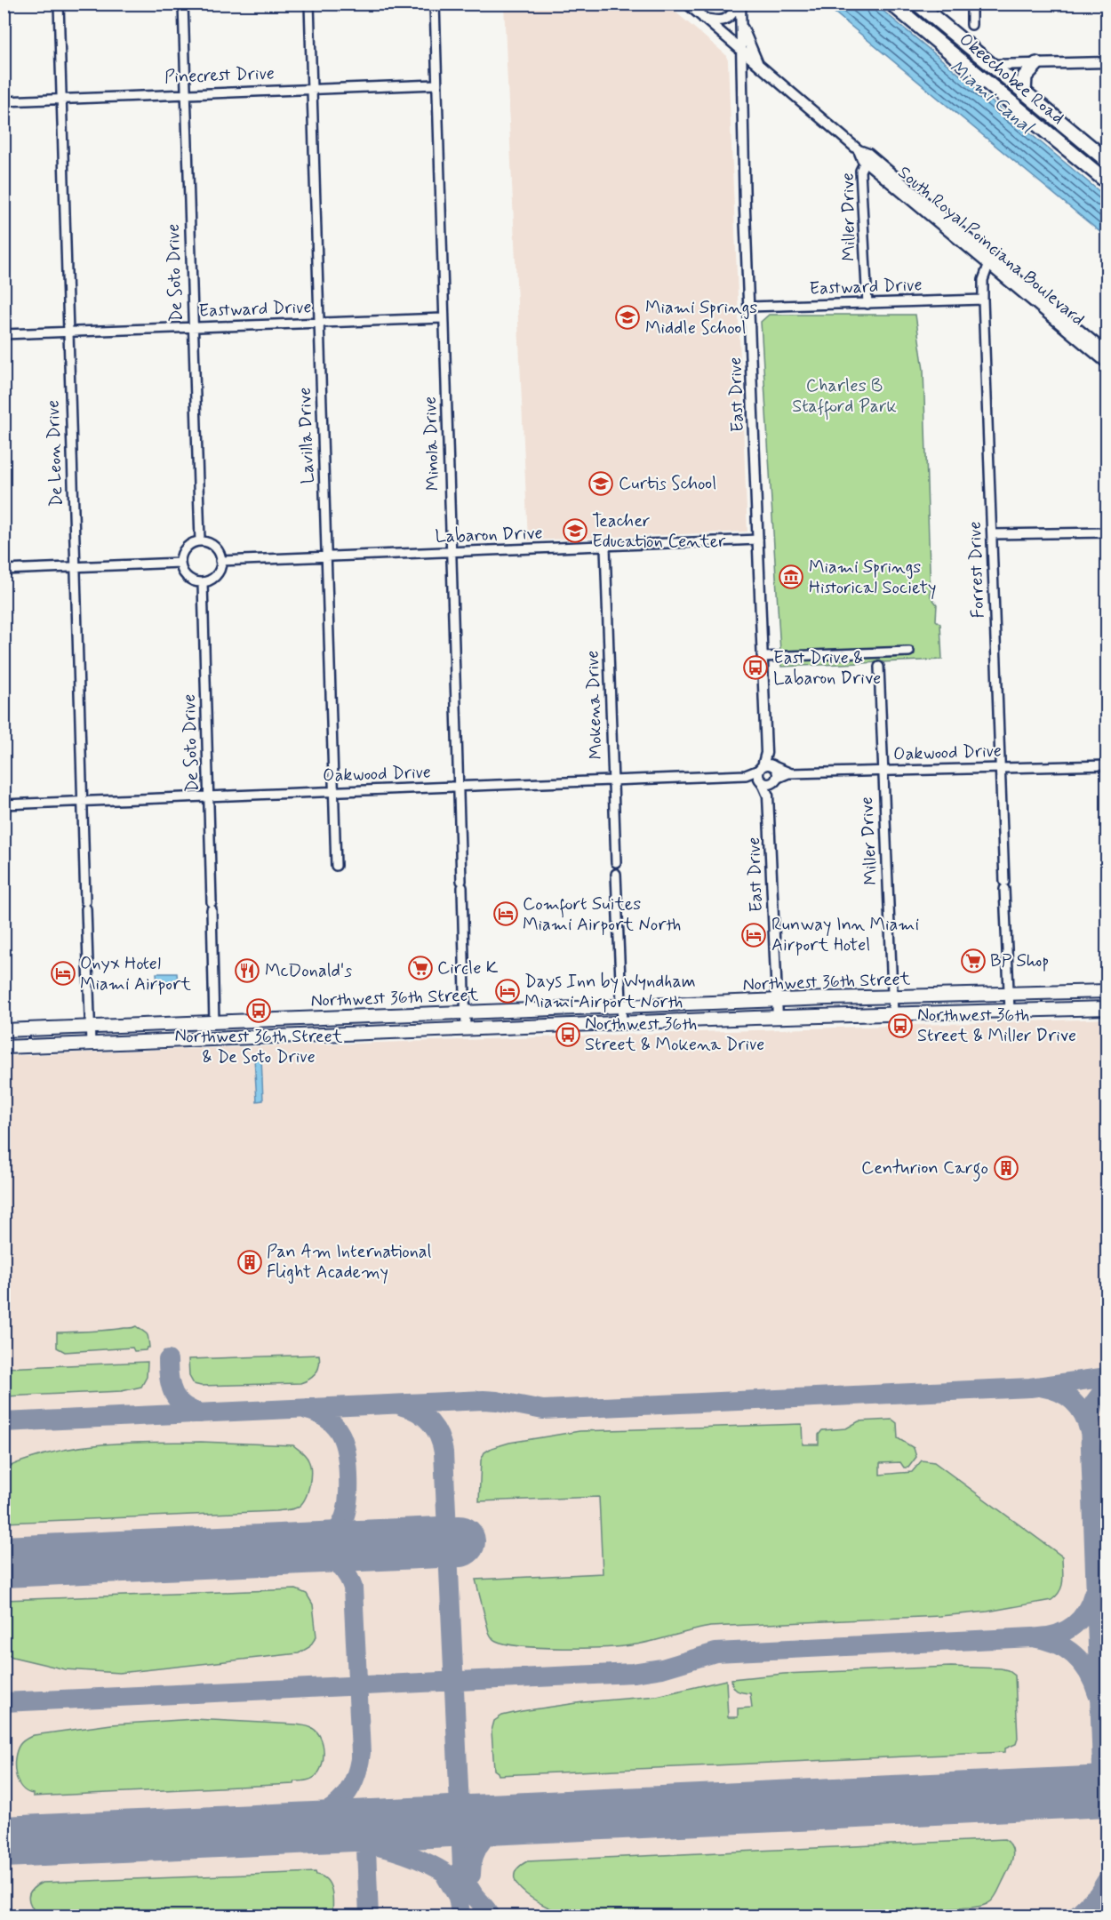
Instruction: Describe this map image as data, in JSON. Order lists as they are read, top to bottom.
{
  "streets": {
    "highway": ["Okeechobee Road"],
    "main road": ["Northwest 36th Street"],
    "street": [
      "Pinecrest Drive",
      "Miller Drive",
      "South Royal Poinciana Boulevard",
      "De Soto Drive",
      "Eastward Drive",
      "East Drive",
      "Lavilla Drive",
      "Minola Drive",
      "De Leon Drive",
      "Labaron Drive",
      "Forrest Drive",
      "Mokena Drive",
      "Oakwood Drive"
    ]
  },
  "crossings": [
    ["Pinecrest Drive", "De Soto Drive"],
    ["Pinecrest Drive", "Lavilla Drive"],
    ["Pinecrest Drive", "Minola Drive"],
    ["Pinecrest Drive", "De Leon Drive"],
    ["Miller Drive", "South Royal Poinciana Boulevard"],
    ["Miller Drive", "Eastward Drive"],
    ["Miller Drive", "Oakwood Drive"],
    ["Miller Drive", "Northwest 36th Street"],
    ["South Royal Poinciana Boulevard", "East Drive"],
    ["South Royal Poinciana Boulevard", "Forrest Drive"],
    ["De Soto Drive", "Eastward Drive"],
    ["De Soto Drive", "Labaron Drive"],
    ["De Soto Drive", "Oakwood Drive"],
    ["De Soto Drive", "Northwest 36th Street"],
    ["Eastward Drive", "East Drive"],
    ["Eastward Drive", "Lavilla Drive"],
    ["Eastward Drive", "Minola Drive"],
    ["Eastward Drive", "De Leon Drive"],
    ["Eastward Drive", "Forrest Drive"],
    ["East Drive", "Labaron Drive"],
    ["East Drive", "Oakwood Drive"],
    ["East Drive", "Northwest 36th Street"],
    ["Lavilla Drive", "Labaron Drive"],
    ["Lavilla Drive", "Oakwood Drive"],
    ["Minola Drive", "Labaron Drive"],
    ["Minola Drive", "Oakwood Drive"],
    ["Minola Drive", "Northwest 36th Street"],
    ["De Leon Drive", "Oakwood Drive"],
    ["De Leon Drive", "Northwest 36th Street"],
    ["Labaron Drive", "Mokena Drive"],
    ["Forrest Drive", "Oakwood Drive"],
    ["Forrest Drive", "Northwest 36th Street"],
    ["Mokena Drive", "Oakwood Drive"]
  ],
  "water": ["Miami Canal"],
  "parks": ["Charles B Stafford Park"],
  "places": {
    "school or university": ["Miami Springs Middle School", "Curtis School", "Teacher Education Center"],
    "museum": ["Miami Springs Historical Society"],
    "bus stop": [
      "East Drive & Labaron Drive",
      "Northwest 36th Street & De Soto Drive",
      "Northwest 36th Street & Miller Drive",
      "Northwest 36th Street & Mokena Drive"
    ],
    "hotel": [
      "Comfort Suites Miami Airport North",
      "Runway Inn Miami Airport Hotel",
      "Onyx Hotel Miami Airport",
      "Days Inn by Wyndham Miami Airport North"
    ],
    "supermarket": ["BP Shop", "Circle K"],
    "restaurant": ["McDonald's"],
    "building": ["Centurion Cargo", "Pan Am International Flight Academy"]
  }
}
